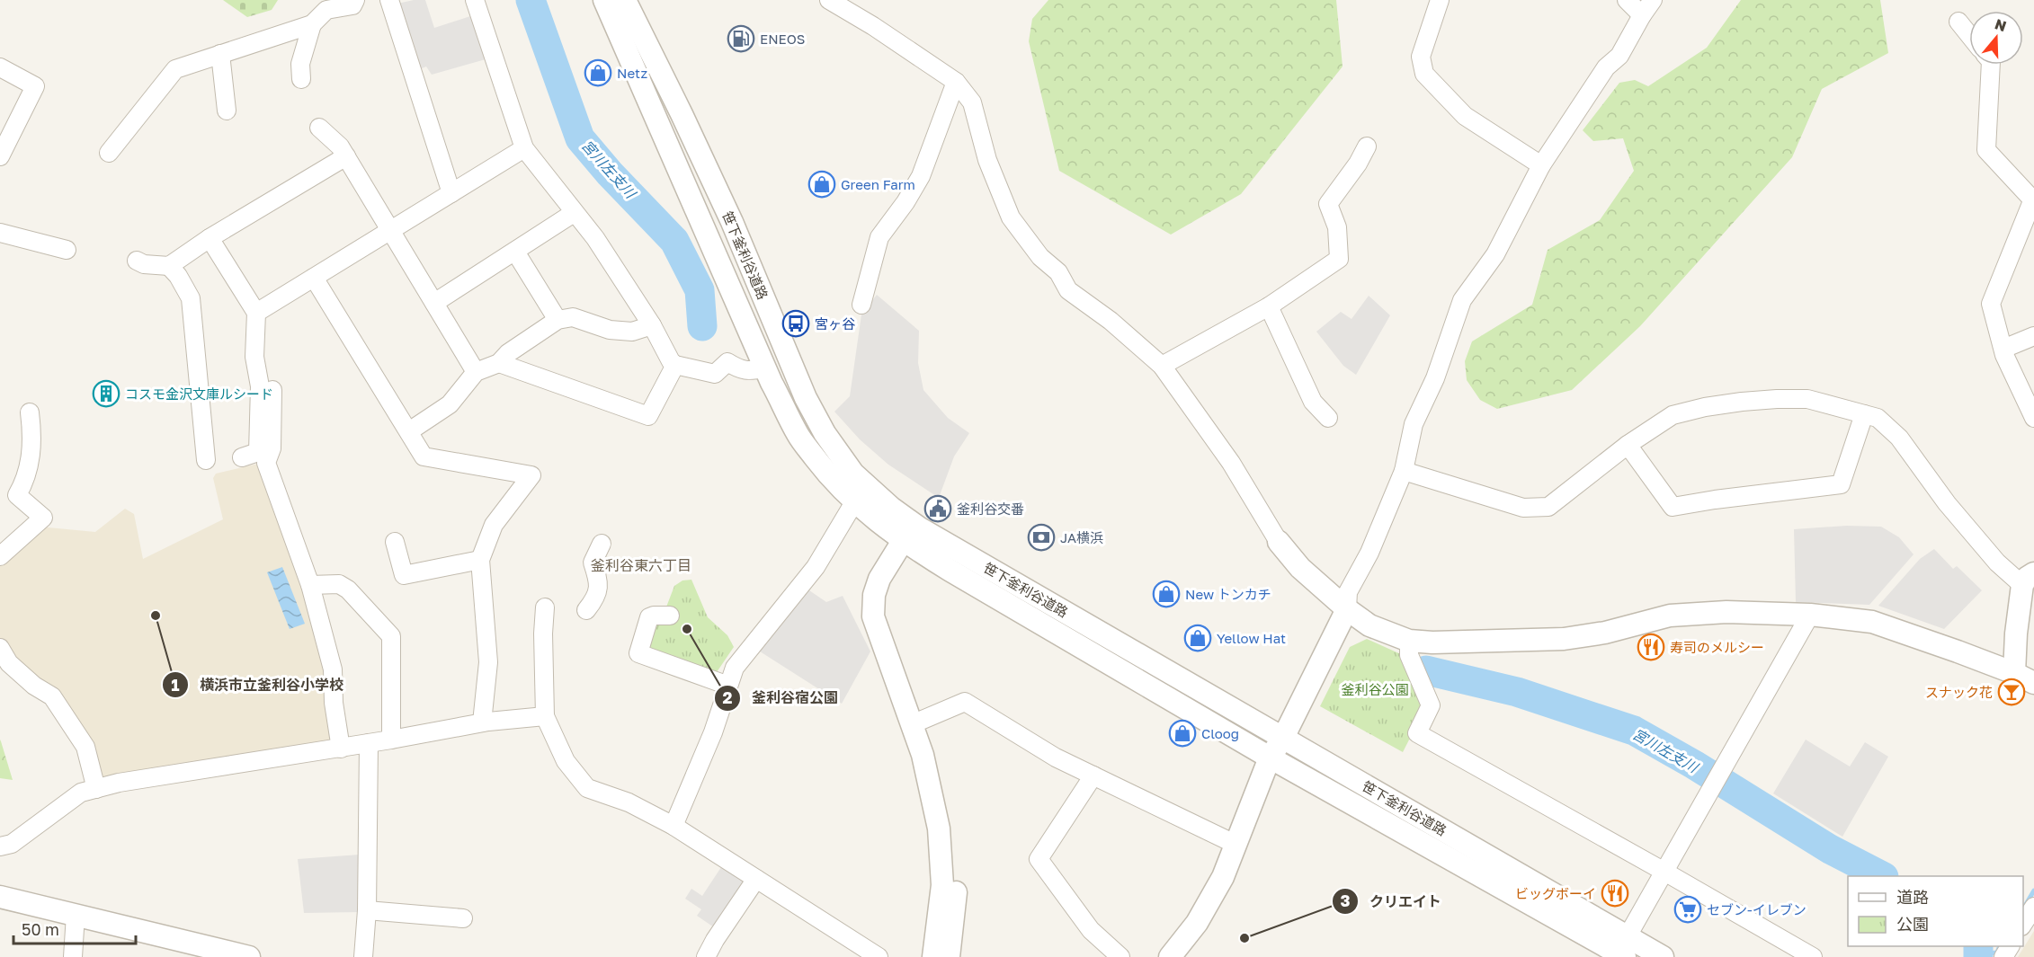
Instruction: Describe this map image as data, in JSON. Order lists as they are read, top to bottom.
{
  "streets": {
    "street": ["笹下釜利谷道路"]
  },
  "districts": ["釜利谷東六丁目"],
  "water": ["宮川左支川"],
  "parks": ["釜利谷公園"],
  "places": {
    "fuel station": ["ENEOS"],
    "shop": [
      "Netz",
      "Green Farm",
      "New トンカチ",
      "Yellow Hat",
      "Cloog"
    ],
    "bus stop": ["宮ヶ谷"],
    "building": ["コスモ金沢文庫ルシード"],
    "public building": ["釜利谷交番"],
    "bank": ["JA横浜"],
    "other": ["横浜市立釜利谷小学校", "釜利谷宿公園", "クリエイト"],
    "restaurant": ["寿司のメルシー", "ビッグボーイ"],
    "bar": ["スナック花"],
    "supermarket": ["セブン-イレブン"]
  },
  "legend": ["道路", "公園"],
  "scale_bar": "50 m",
  "north": "top"
}
